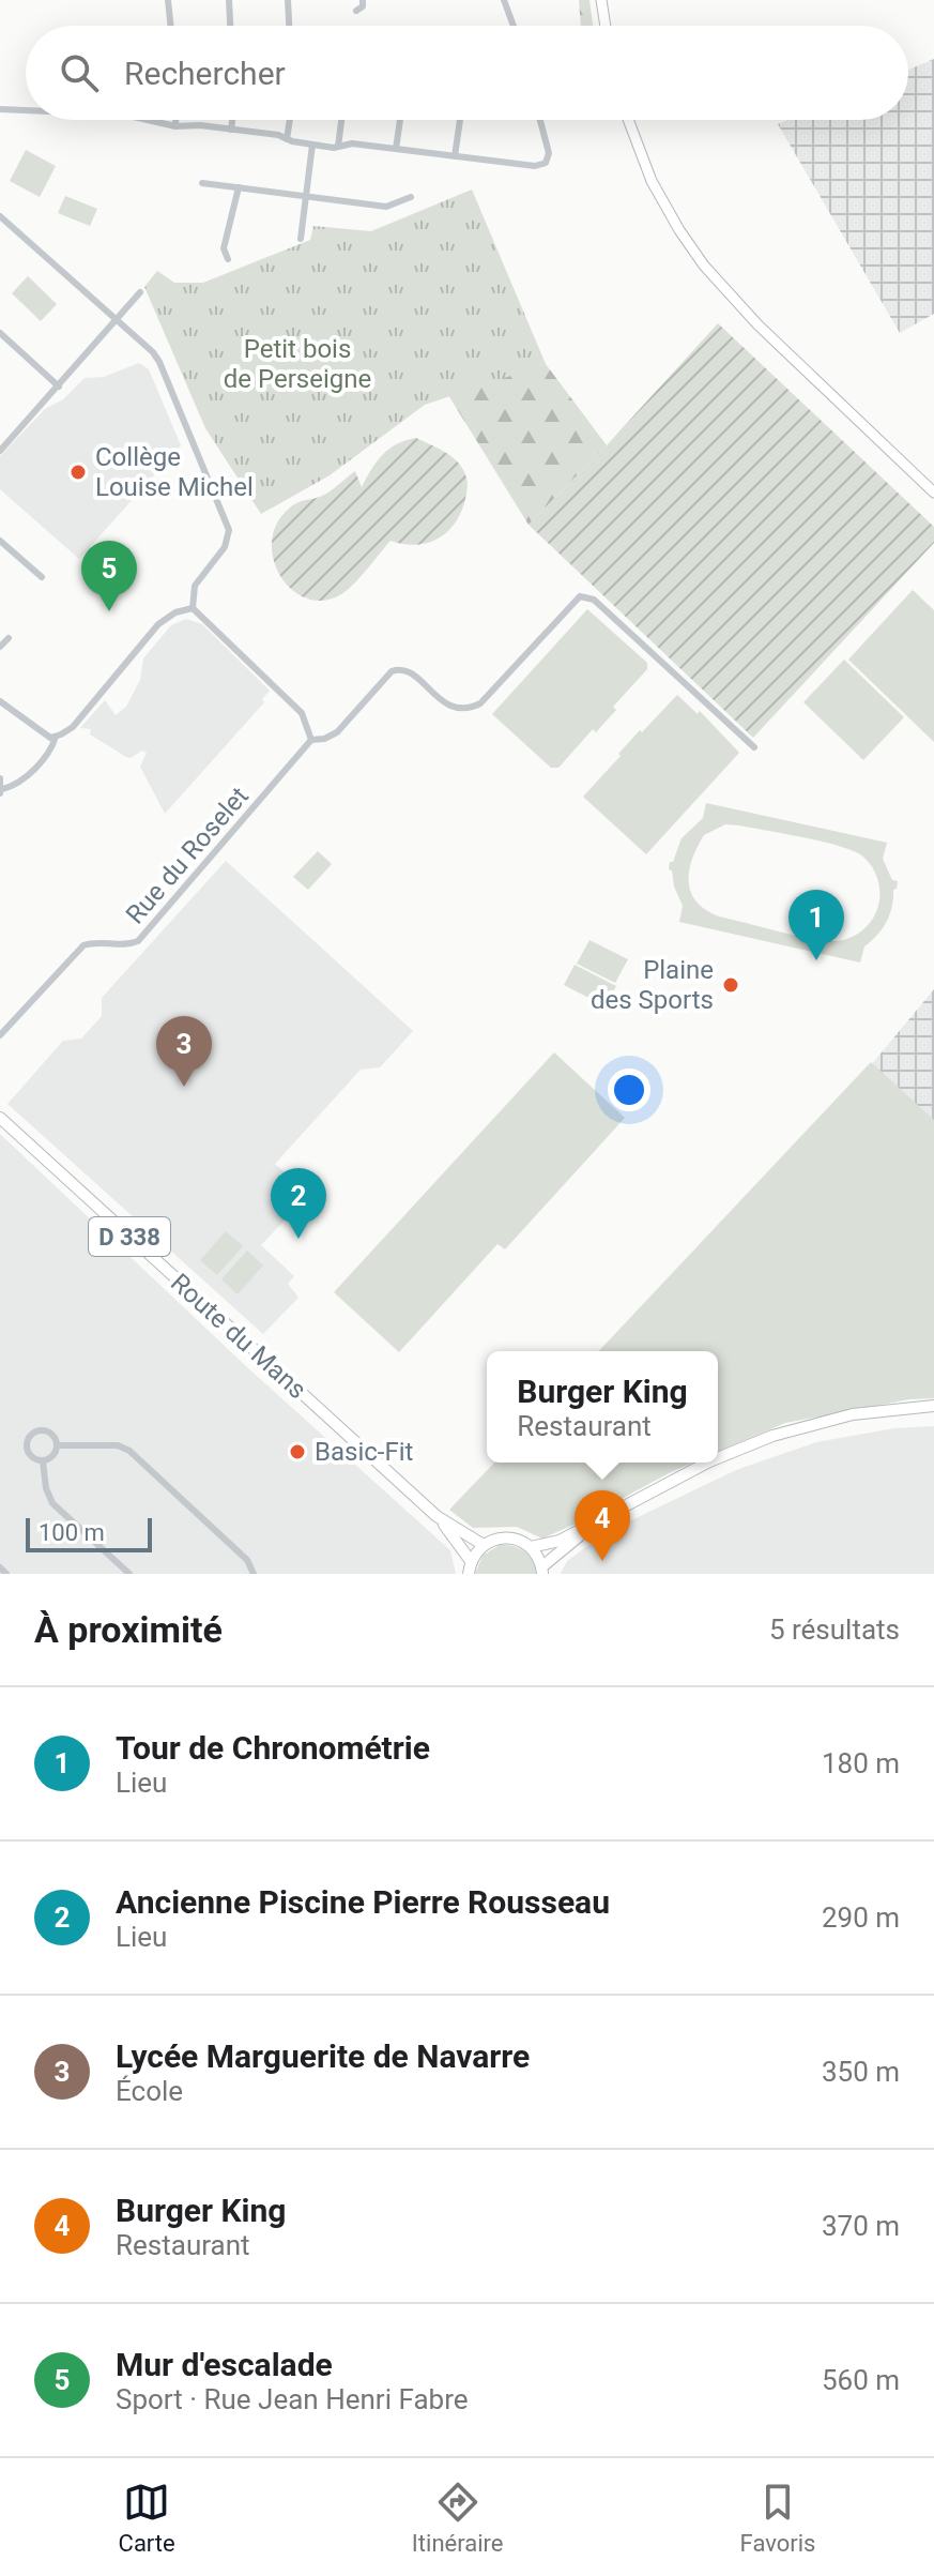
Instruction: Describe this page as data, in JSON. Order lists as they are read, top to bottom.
{
  "streets": {
    "main road": ["D 338", "Route du Mans"],
    "street": ["Rue du Roselet"]
  },
  "parks": ["Petit bois de Perseigne"],
  "places": ["Collège Louise Michel", "Plaine des Sports", "Basic-Fit"],
  "scale_bar": "100 m",
  "page": {
    "search": "Rechercher",
    "pins": [
      "5",
      "1",
      "3",
      "2",
      "4"
    ],
    "popup": ["Burger King", "Restaurant"],
    "scale": "100 m",
    "heading": ["À proximité", "5 résultats"],
    "list": [
      {
        "mark": "1",
        "name": "Tour de Chronométrie",
        "note": "Lieu",
        "value": "180 m"
      },
      {
        "mark": "2",
        "name": "Ancienne Piscine Pierre Rousseau",
        "note": "Lieu",
        "value": "290 m"
      },
      {
        "mark": "3",
        "name": "Lycée Marguerite de Navarre",
        "note": "École",
        "value": "350 m"
      },
      {
        "mark": "4",
        "name": "Burger King",
        "note": "Restaurant",
        "value": "370 m"
      },
      {
        "mark": "5",
        "name": "Mur d'escalade",
        "note": "Sport · Rue Jean Henri Fabre",
        "value": "560 m"
      }
    ],
    "nav": ["Carte", "Itinéraire", "Favoris"]
  }
}
